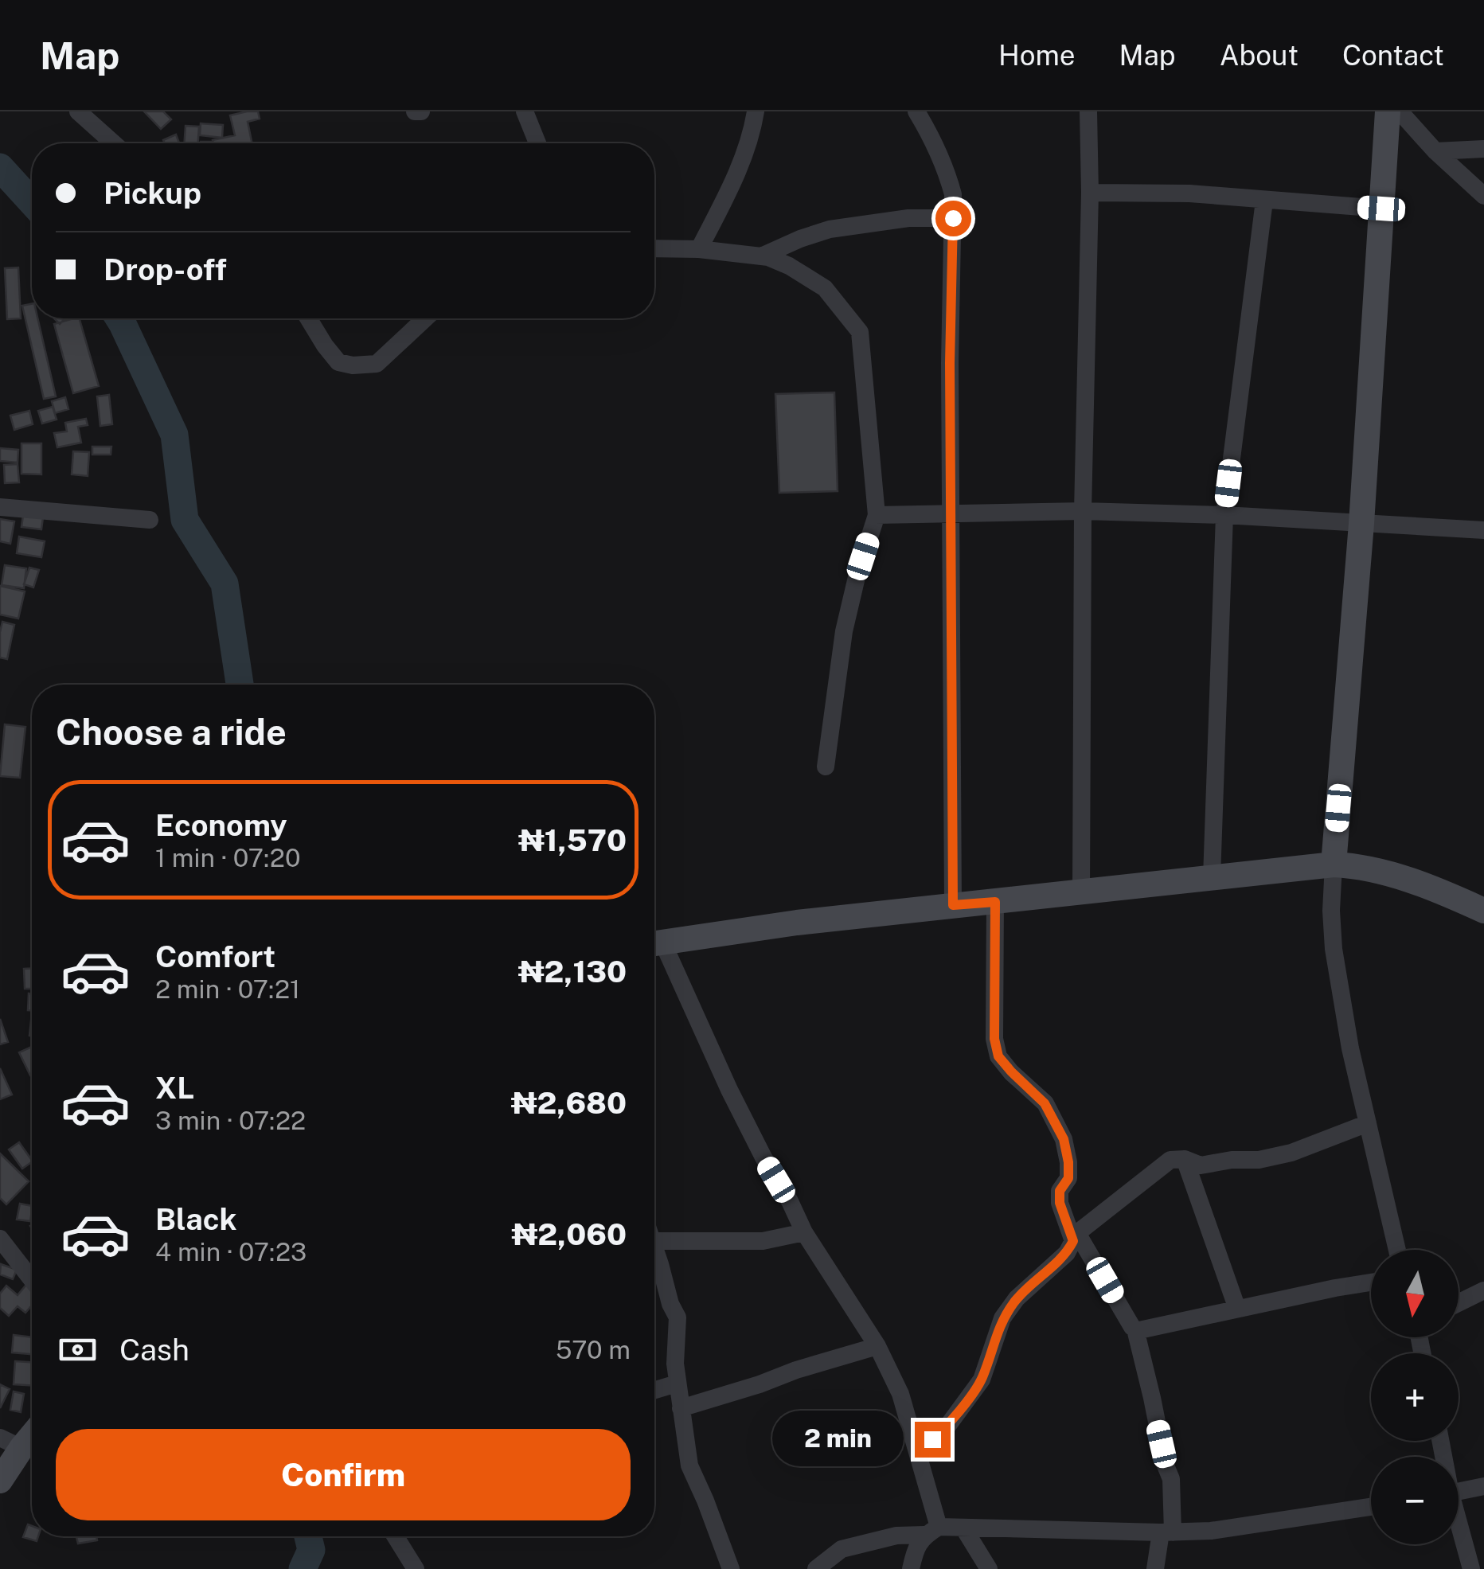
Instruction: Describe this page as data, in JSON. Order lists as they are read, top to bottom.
{
  "north": "bottom",
  "page": {
    "header": "Map",
    "nav": [
      "Home",
      "Map",
      "About",
      "Contact"
    ],
    "banner": ["Pickup", "Drop-off"],
    "heading": "Choose a ride",
    "list": [
      {
        "name": "Economy",
        "note": "1 min · 07:20",
        "value": "₦1,570"
      },
      {
        "name": "Comfort",
        "note": "2 min · 07:21",
        "value": "₦2,130"
      },
      {
        "name": "XL",
        "note": "3 min · 07:22",
        "value": "₦2,680"
      },
      {
        "name": "Black",
        "note": "4 min · 07:23",
        "value": "₦2,060"
      }
    ],
    "map_buttons": ["+", "−"],
    "pay": ["Cash", "570 m"],
    "bubble": "2 min",
    "buttons": "Confirm"
  }
}
